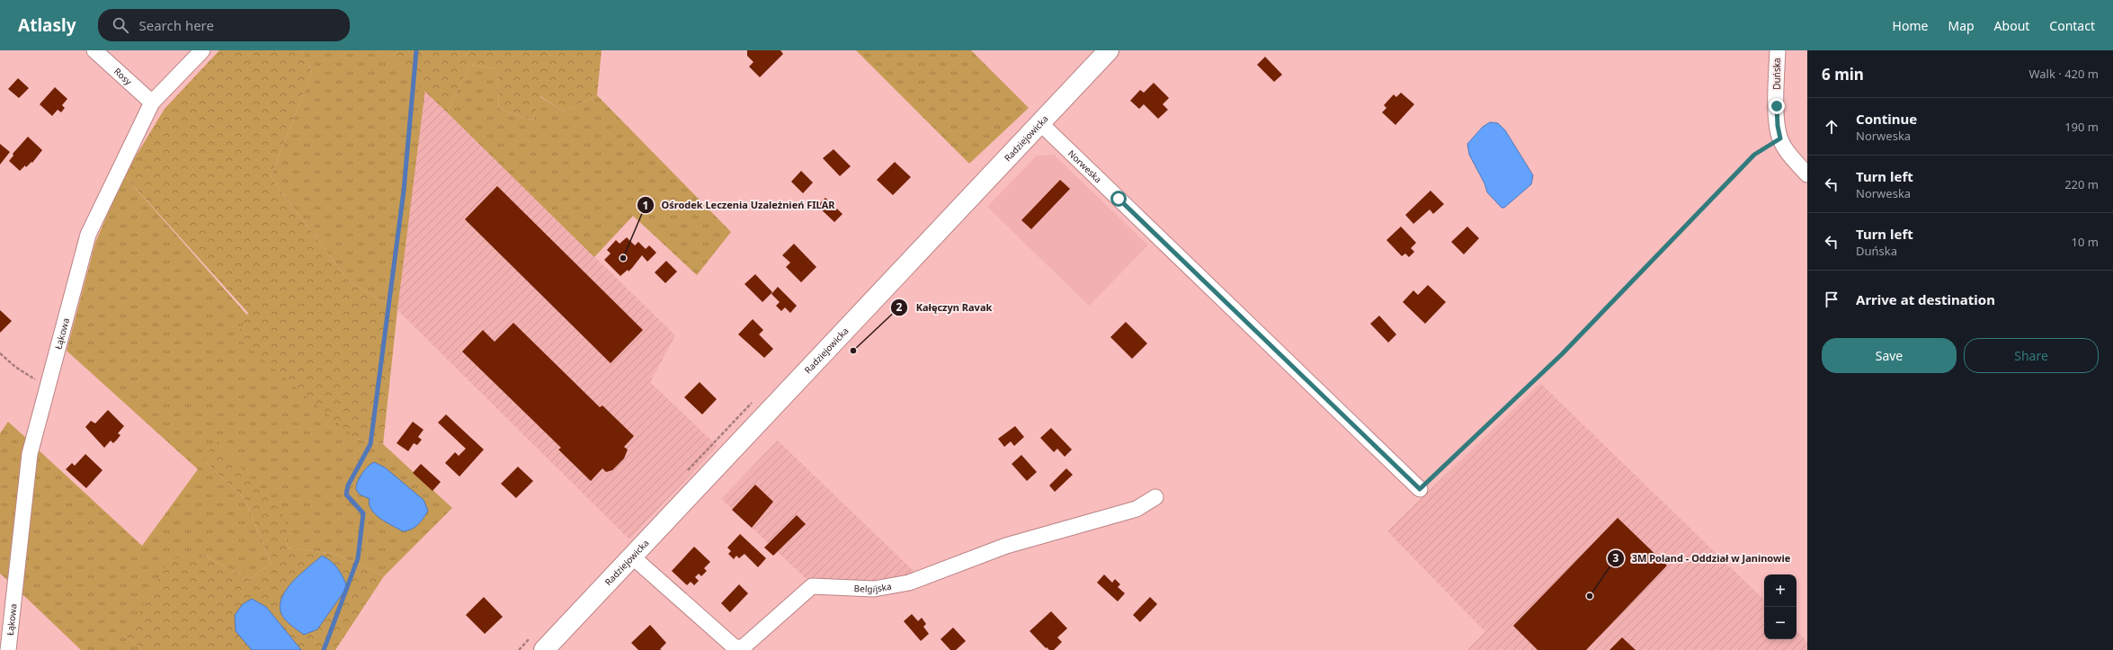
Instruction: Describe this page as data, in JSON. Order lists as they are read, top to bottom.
{
  "streets": {
    "main road": ["Radziejowicka"],
    "street": [
      "Duńska",
      "Rosy",
      "Norweska",
      "Łąkowa",
      "Belgijska"
    ]
  },
  "crossings": [
    ["Rosy", "Łąkowa"],
    ["Radziejowicka", "Norweska"],
    ["Radziejowicka", "Belgijska"]
  ],
  "places": ["Ośrodek Leczenia Uzależnień FILAR", "Kałęczyn Ravak", "3M Poland - Oddział w Janinowie"],
  "page": {
    "header": "Atlasly",
    "search": "Search here",
    "nav": [
      "Home",
      "Map",
      "About",
      "Contact"
    ],
    "heading": ["6 min", "Walk · 420 m"],
    "list": [
      ["Continue", "Norweska", "190 m"],
      ["Turn left", "Norweska", "220 m"],
      ["Turn left", "Duńska", "10 m"],
      "Arrive at destination"
    ],
    "buttons": ["Save", "Share"],
    "map_buttons": ["+", "−"]
  }
}
